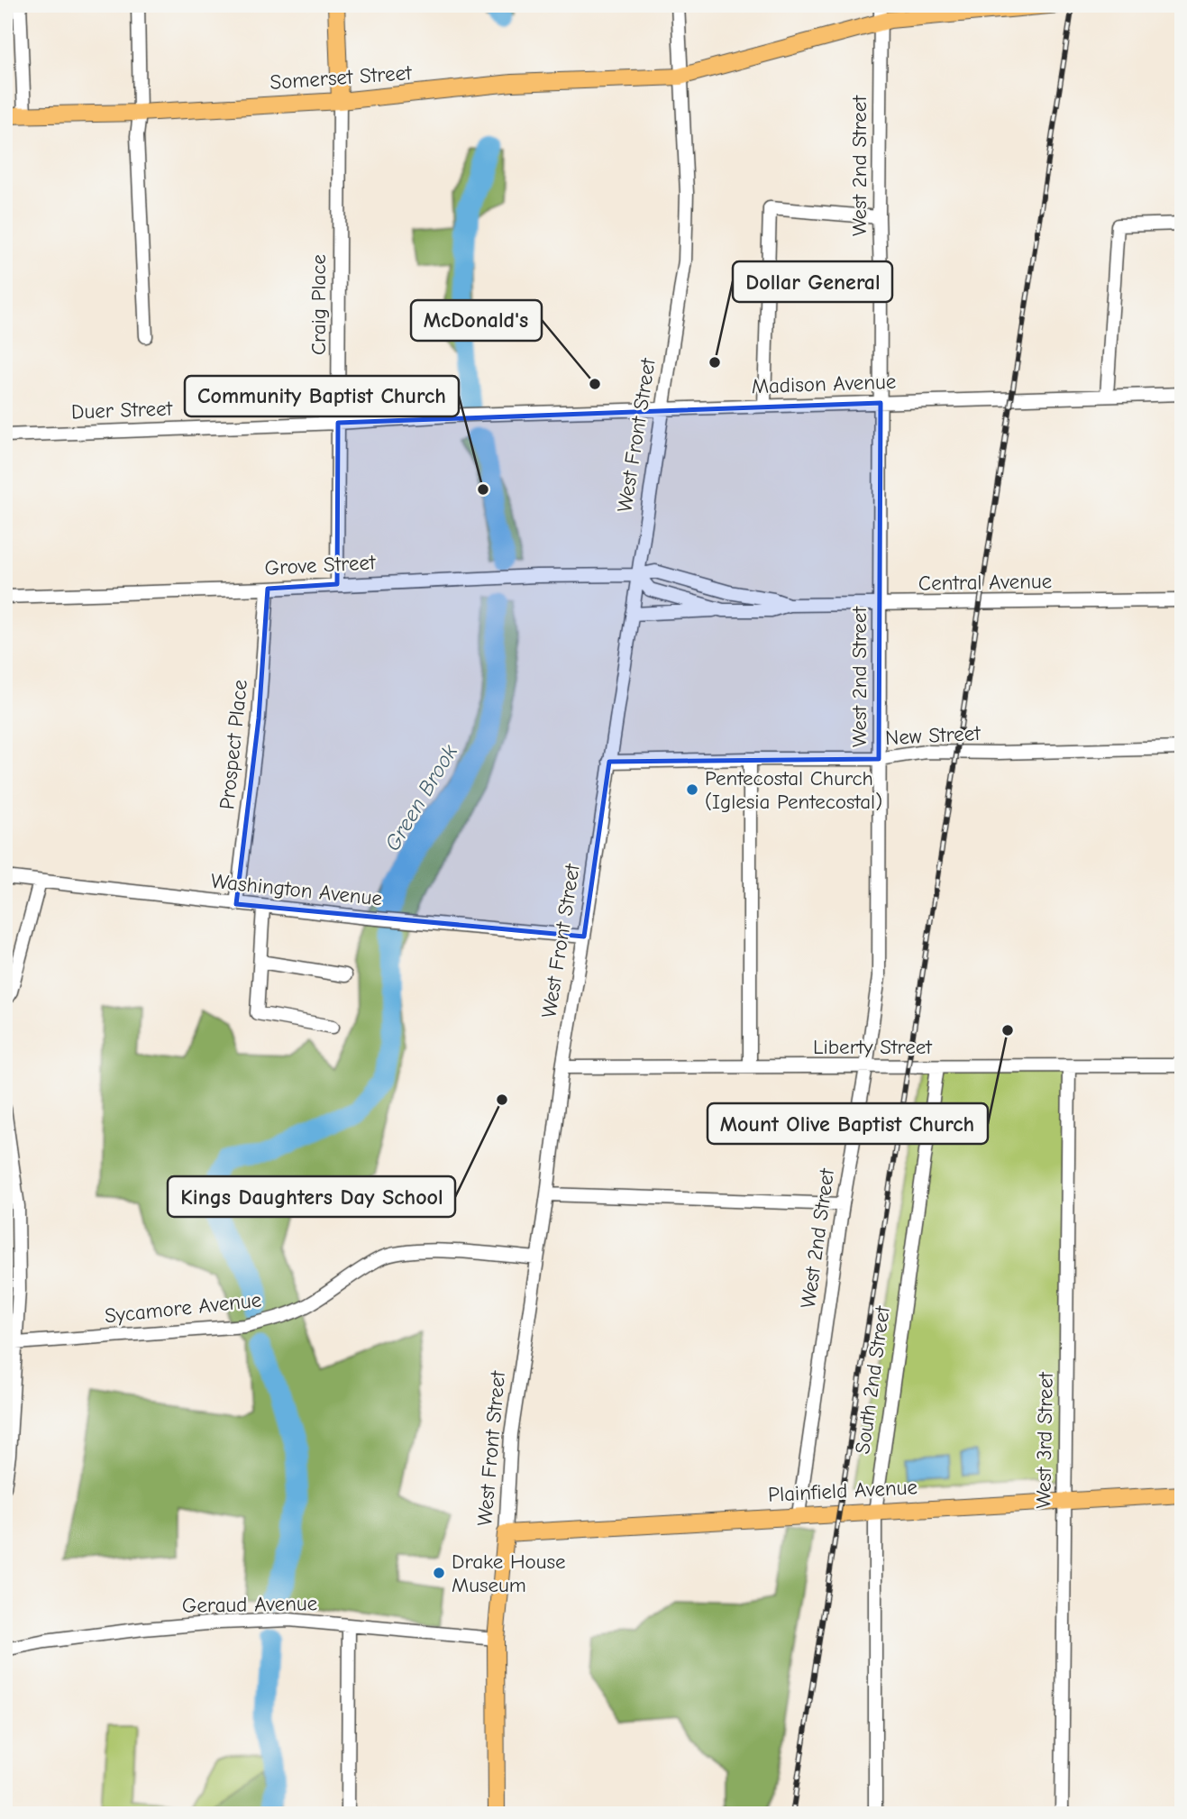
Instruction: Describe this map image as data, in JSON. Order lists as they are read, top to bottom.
{
  "streets": {
    "main road": ["Somerset Street", "West Front Street", "Plainfield Avenue"],
    "street": [
      "West 2nd Street",
      "Craig Place",
      "Madison Avenue",
      "Duer Street",
      "Grove Street",
      "Central Avenue",
      "New Street",
      "Prospect Place",
      "Washington Avenue",
      "Liberty Street",
      "Sycamore Avenue",
      "South 2nd Street",
      "West 3rd Street",
      "Geraud Avenue"
    ]
  },
  "crossings": [
    ["Somerset Street", "West 2nd Street"],
    ["Somerset Street", "Craig Place"],
    ["Somerset Street", "West Front Street"],
    ["West 2nd Street", "Madison Avenue"],
    ["West 2nd Street", "Central Avenue"],
    ["West 2nd Street", "New Street"],
    ["West 2nd Street", "Liberty Street"],
    ["West 2nd Street", "Plainfield Avenue"],
    ["Craig Place", "Duer Street"],
    ["Craig Place", "Grove Street"],
    ["Madison Avenue", "Duer Street"],
    ["Madison Avenue", "West Front Street"],
    ["West Front Street", "Grove Street"],
    ["West Front Street", "Central Avenue"],
    ["West Front Street", "New Street"],
    ["West Front Street", "Washington Avenue"],
    ["West Front Street", "Liberty Street"],
    ["West Front Street", "Sycamore Avenue"],
    ["West Front Street", "Plainfield Avenue"],
    ["West Front Street", "Geraud Avenue"],
    ["Grove Street", "Central Avenue"],
    ["Grove Street", "Prospect Place"],
    ["Prospect Place", "Washington Avenue"],
    ["Liberty Street", "South 2nd Street"],
    ["Liberty Street", "West 3rd Street"],
    ["South 2nd Street", "Plainfield Avenue"],
    ["West 3rd Street", "Plainfield Avenue"]
  ],
  "water": ["Green Brook"],
  "places": [
    "Dollar General",
    "McDonald's",
    "Community Baptist Church",
    "Pentecostal Church (Iglesia Pentecostal)",
    "Mount Olive Baptist Church",
    "Kings Daughters Day School",
    "Drake House Museum"
  ]
}
